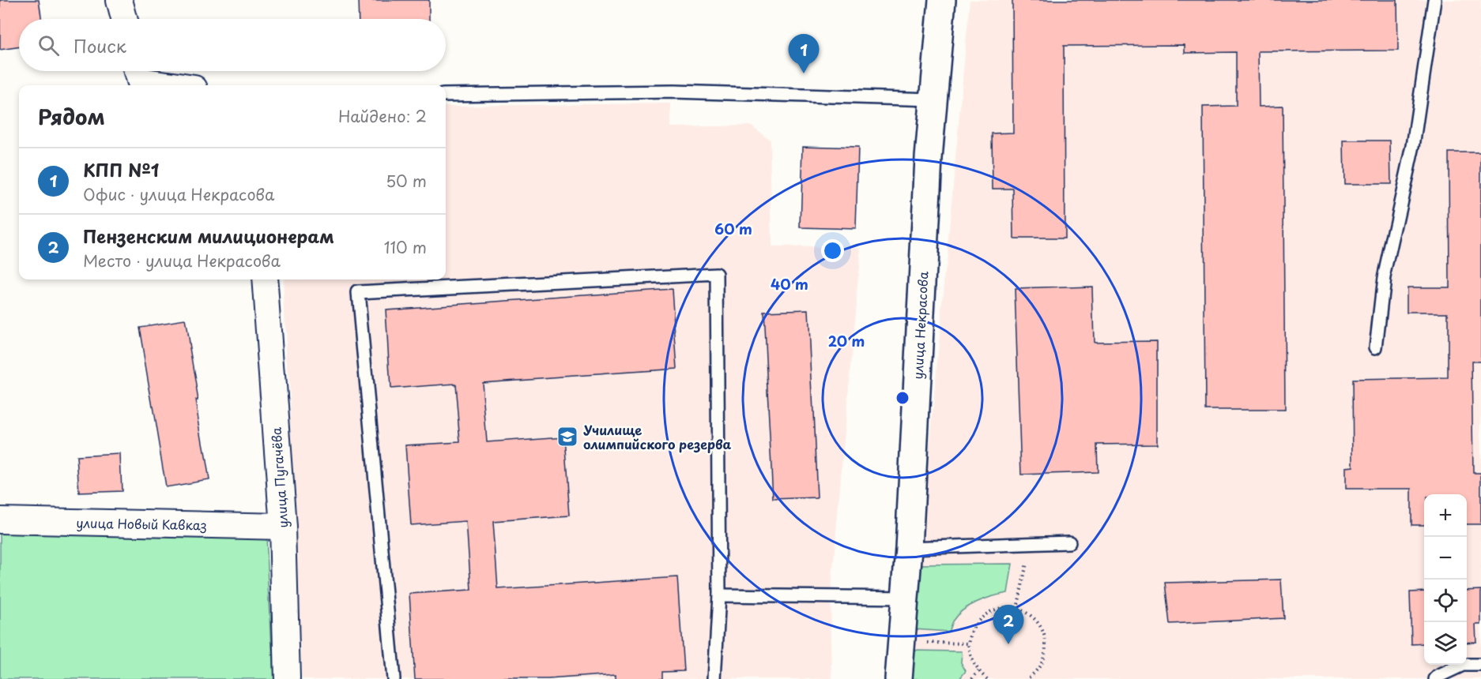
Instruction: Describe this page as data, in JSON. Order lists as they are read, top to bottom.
{
  "streets": {
    "main road": ["улица Некрасова"],
    "street": ["улица Пугачёва", "улица Новый Кавказ"]
  },
  "crossings": [
    ["улица Пугачёва", "улица Новый Кавказ"]
  ],
  "places": {
    "school or university": ["Училище олимпийского резерва"]
  },
  "page": {
    "search": "Поиск",
    "pins": ["1", "2"],
    "heading": ["Рядом", "Найдено: 2"],
    "list": [
      {
        "mark": "1",
        "name": "КПП №1",
        "note": "Офис · улица Некрасова",
        "value": "50 m"
      },
      {
        "mark": "2",
        "name": "Пензенским милиционерам",
        "note": "Место · улица Некрасова",
        "value": "110 m"
      }
    ],
    "map_buttons": ["+", "−"]
  },
  "rings": ["60 m", "40 m", "20 m"]
}
